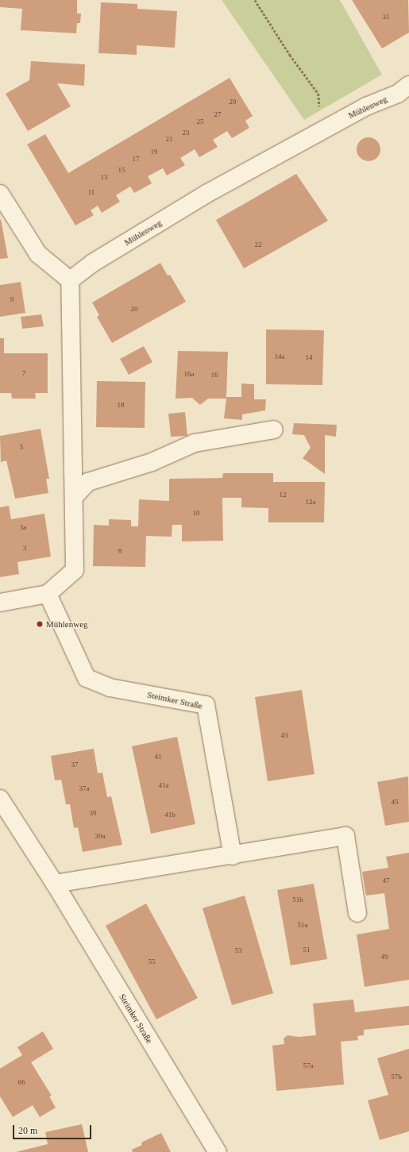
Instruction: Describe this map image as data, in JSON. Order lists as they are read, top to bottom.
{
  "streets": {
    "street": ["Mühlenweg", "Steimker Straße"]
  },
  "places": ["Mühlenweg"],
  "house_numbers": [
    "31",
    "29",
    "27",
    "25",
    "23",
    "21",
    "19",
    "17",
    "15",
    "13",
    "11",
    "22",
    "9",
    "20",
    "14a",
    "14",
    "7",
    "16a",
    "16",
    "18",
    "5",
    "12",
    "12a",
    "10",
    "3a",
    "3",
    "8",
    "43",
    "41",
    "37",
    "41a",
    "37a",
    "45",
    "39",
    "41b",
    "39a",
    "47",
    "51b",
    "51a",
    "51",
    "53",
    "49",
    "55",
    "57a",
    "57b",
    "66"
  ],
  "scale_bar": "20 m"
}
